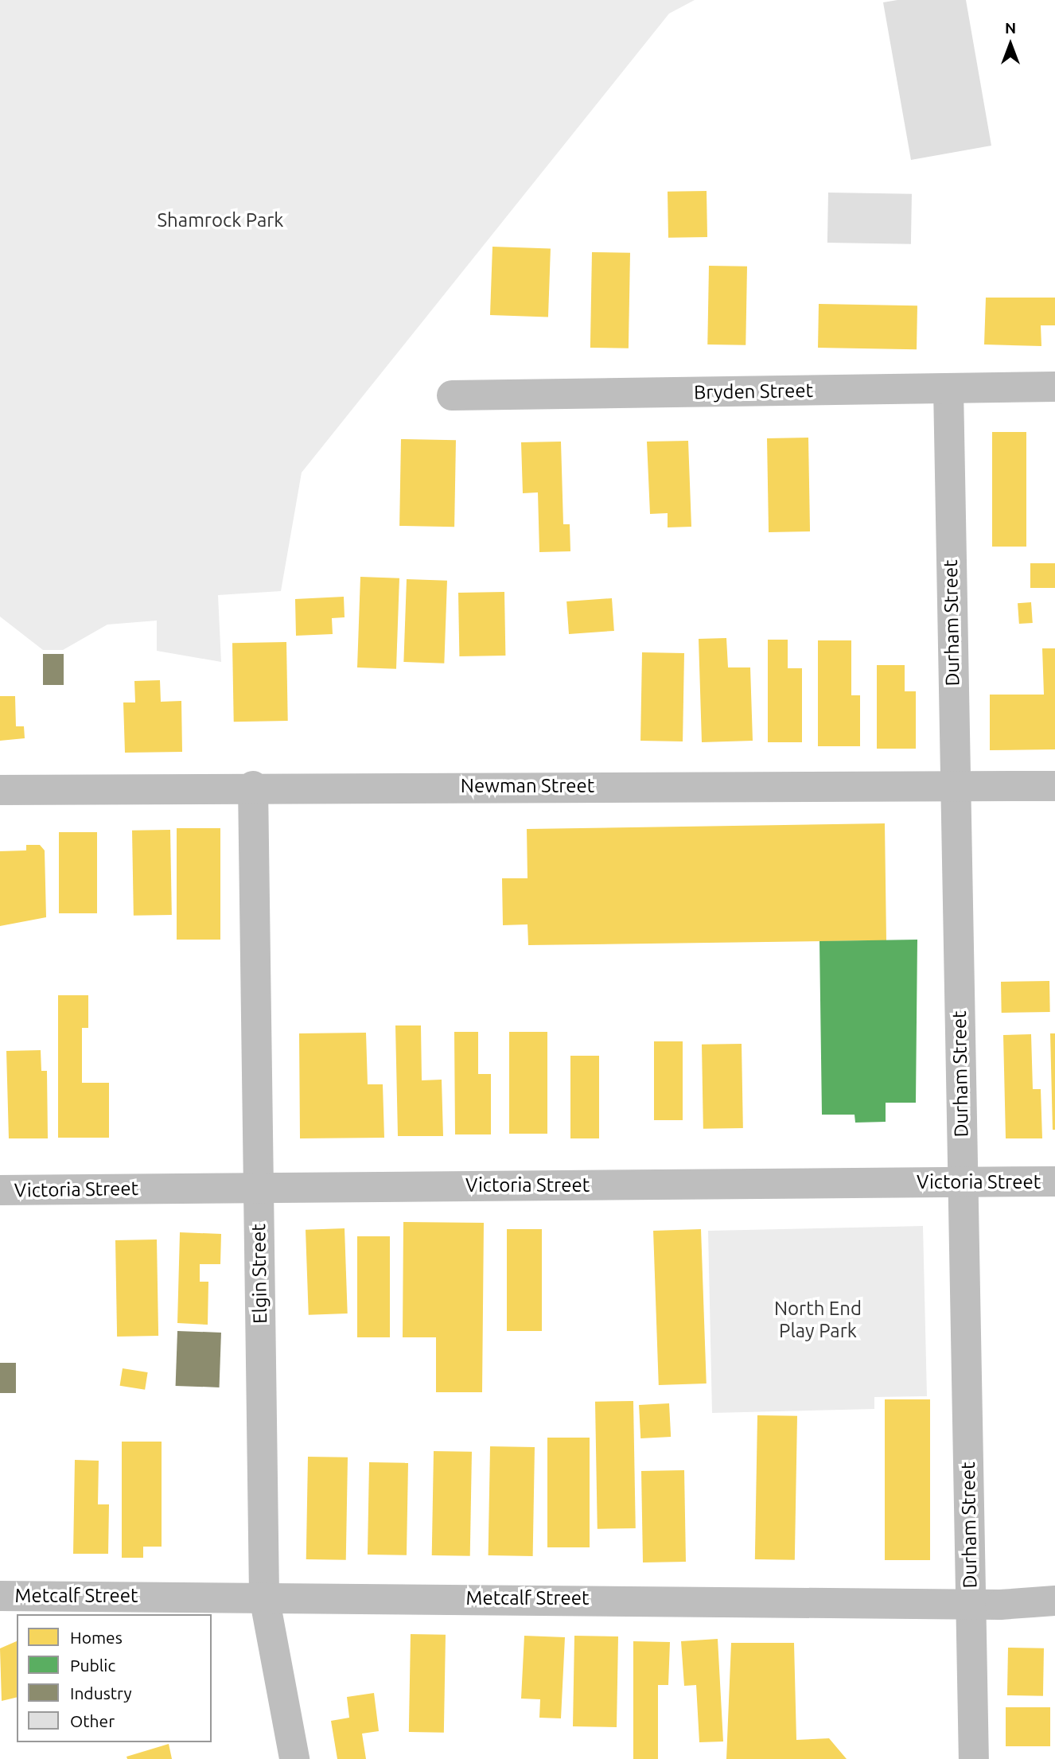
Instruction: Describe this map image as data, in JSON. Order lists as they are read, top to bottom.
{
  "streets": {
    "street": [
      "Bryden Street",
      "Durham Street",
      "Newman Street",
      "Victoria Street",
      "Elgin Street",
      "Metcalf Street"
    ]
  },
  "crossings": [
    ["Bryden Street", "Durham Street"],
    ["Durham Street", "Newman Street"],
    ["Durham Street", "Victoria Street"],
    ["Durham Street", "Metcalf Street"],
    ["Newman Street", "Elgin Street"],
    ["Victoria Street", "Elgin Street"],
    ["Elgin Street", "Metcalf Street"]
  ],
  "parks": ["Shamrock Park", "North End Play Park"],
  "legend": [
    "Homes",
    "Public",
    "Industry",
    "Other"
  ],
  "north": "top"
}
